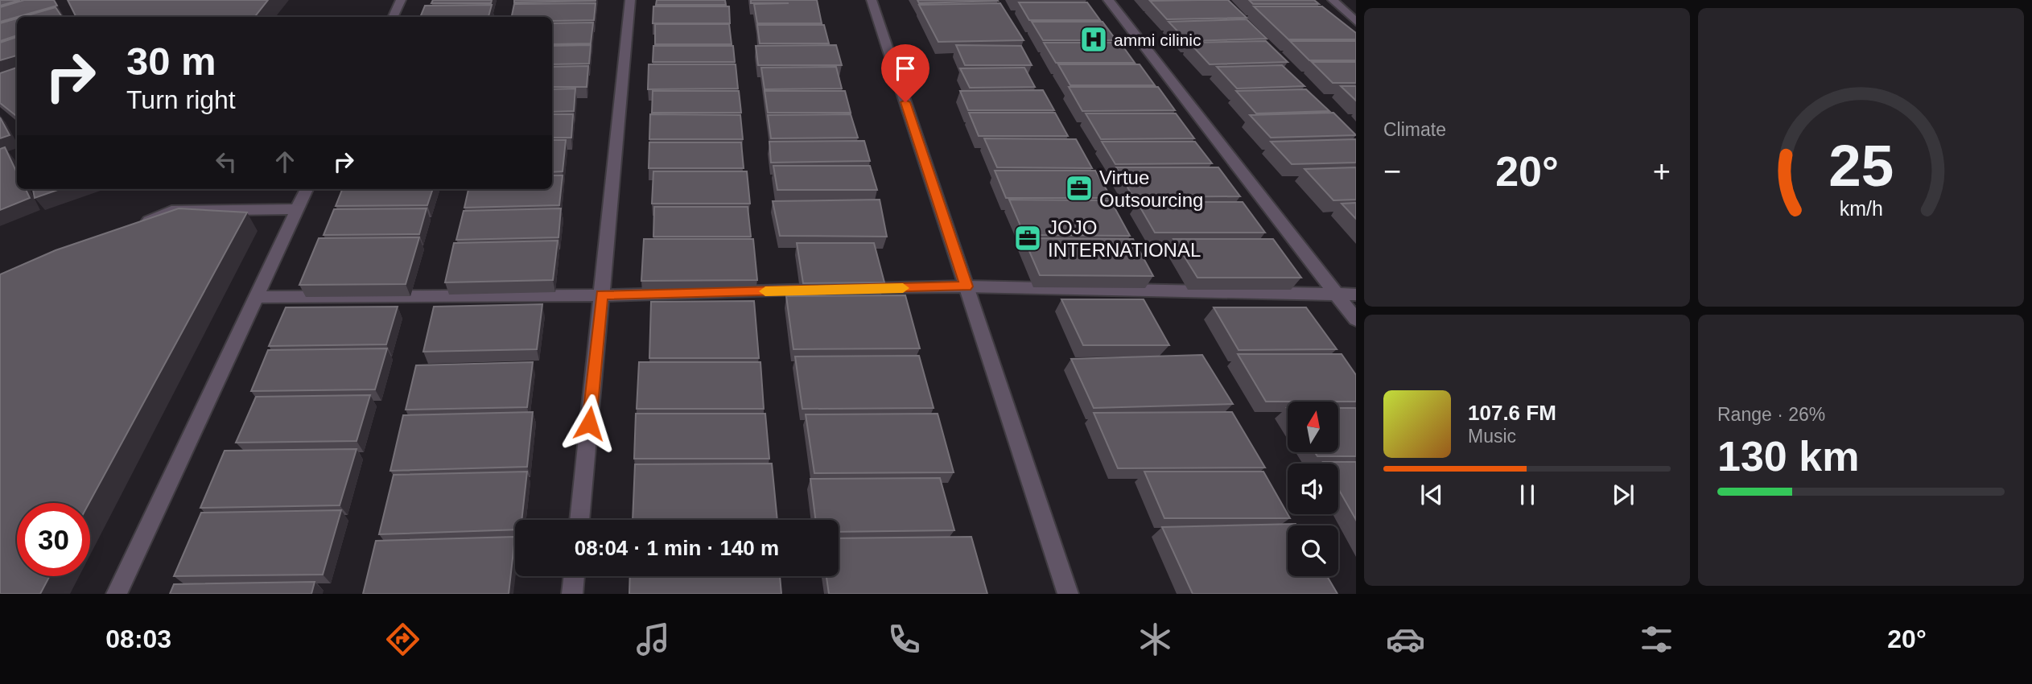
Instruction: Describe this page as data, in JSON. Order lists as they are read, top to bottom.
{
  "places": {
    "hospital": ["ammi cilinic"],
    "office": ["Virtue Outsourcing", "JOJO INTERNATIONAL"]
  },
  "north": "top",
  "page": {
    "tile": [
      "Climate",
      ["Range · 26%", "130 km"]
    ],
    "turn": ["30 m", "Turn right"],
    "heat": ["−", "20°", "+"],
    "song": ["107.6 FM", "Music"],
    "limit": "30",
    "trip": "08:04 · 1 min · 140 m",
    "tabs": ["08:03", "20°"],
    "gauge": ["25", "km/h"]
  }
}
